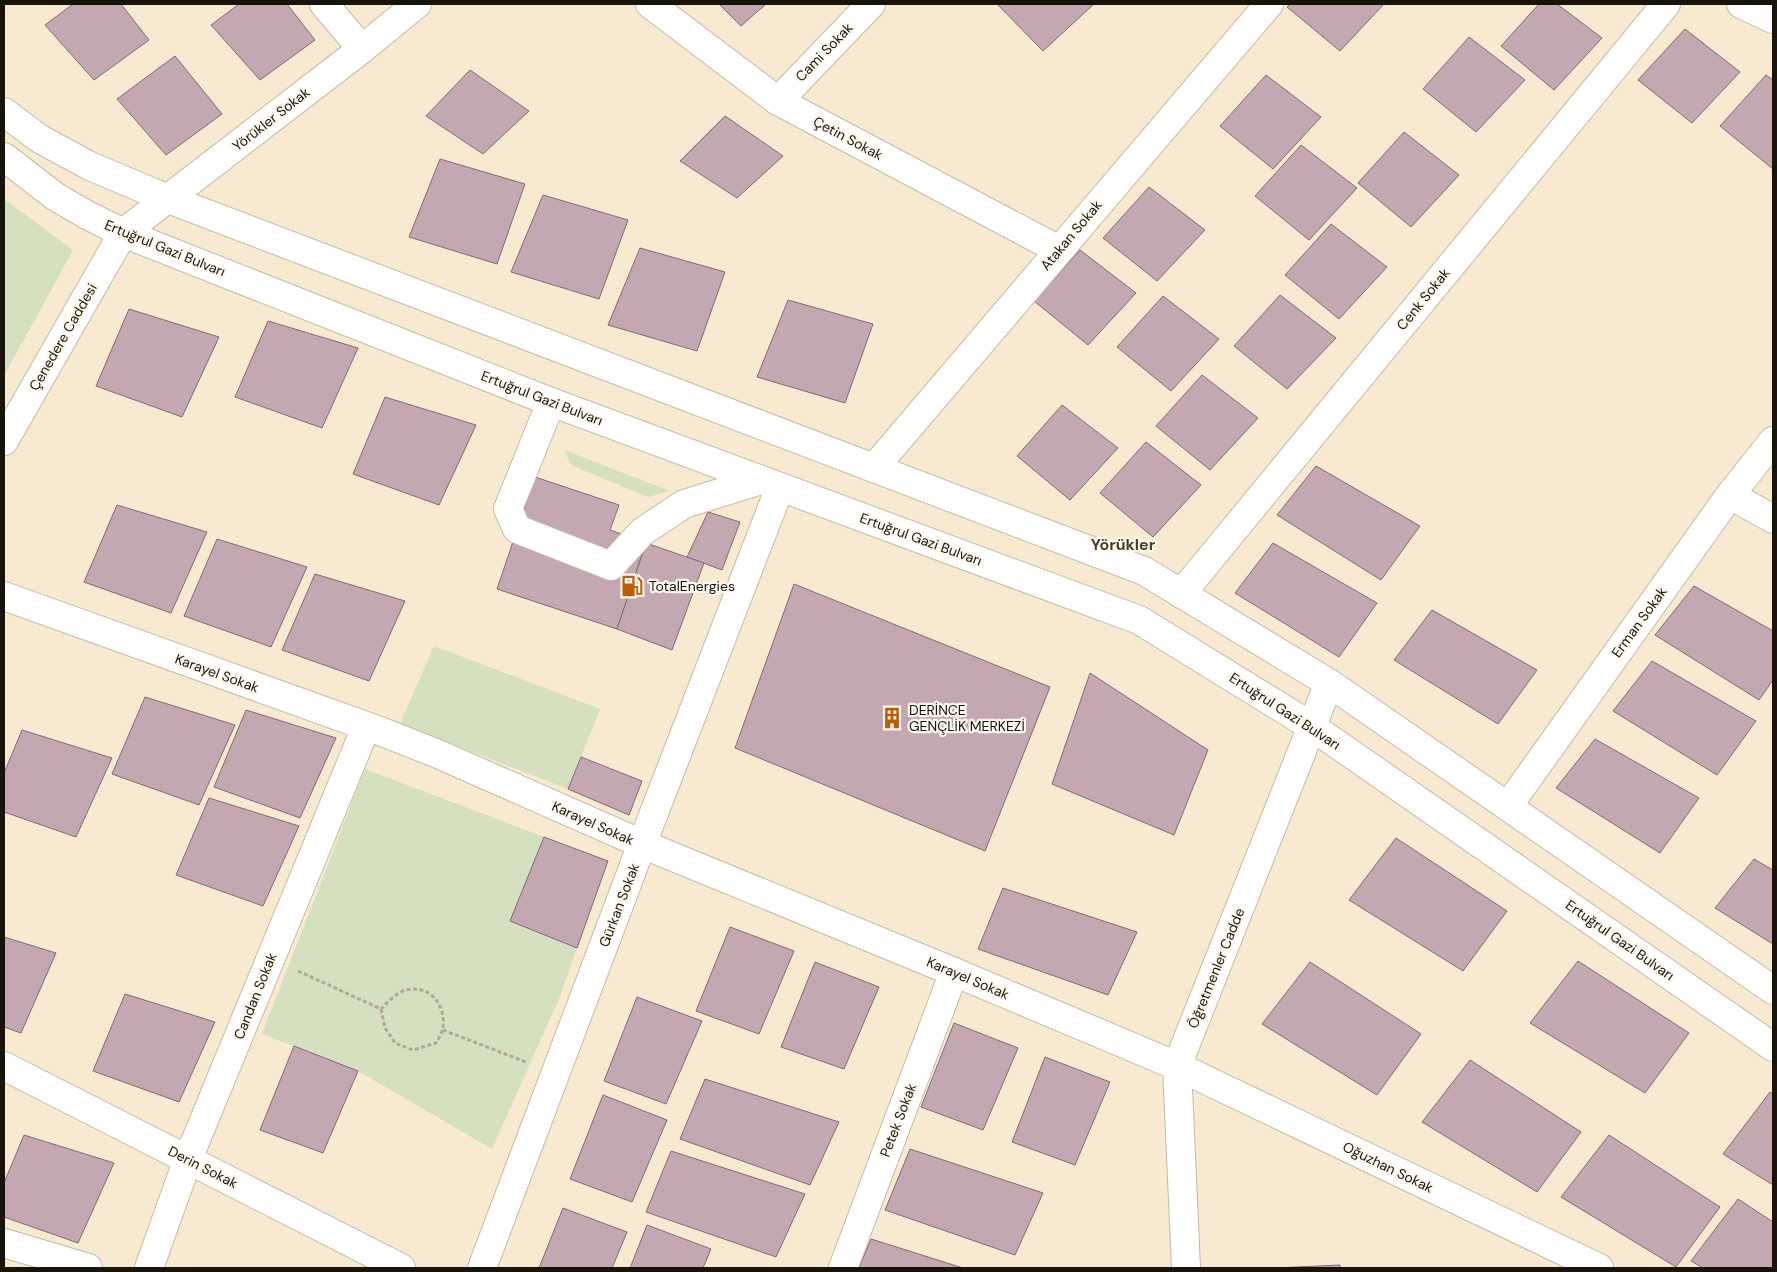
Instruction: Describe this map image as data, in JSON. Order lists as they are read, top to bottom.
{
  "streets": {
    "street": [
      "Cami Sokak",
      "Yörükler Sokak",
      "Çetin Sokak",
      "Atakan Sokak",
      "Ertuğrul Gazi Bulvarı",
      "Cenk Sokak",
      "Çenedere Caddesi",
      "Erman Sokak",
      "Karayel Sokak",
      "Gürkan Sokak",
      "Öğretmenler Cadde",
      "Candan Sokak",
      "Petek Sokak",
      "Derin Sokak",
      "Oğuzhan Sokak"
    ]
  },
  "crossings": [
    ["Cami Sokak", "Çetin Sokak"],
    ["Yörükler Sokak", "Ertuğrul Gazi Bulvarı"],
    ["Yörükler Sokak", "Çenedere Caddesi"],
    ["Çetin Sokak", "Atakan Sokak"],
    ["Ertuğrul Gazi Bulvarı", "Çenedere Caddesi"],
    ["Ertuğrul Gazi Bulvarı", "Gürkan Sokak"],
    ["Ertuğrul Gazi Bulvarı", "Öğretmenler Cadde"],
    ["Karayel Sokak", "Gürkan Sokak"],
    ["Karayel Sokak", "Öğretmenler Cadde"],
    ["Karayel Sokak", "Candan Sokak"],
    ["Karayel Sokak", "Petek Sokak"],
    ["Karayel Sokak", "Oğuzhan Sokak"],
    ["Öğretmenler Cadde", "Oğuzhan Sokak"],
    ["Candan Sokak", "Derin Sokak"]
  ],
  "districts": ["Yörükler"],
  "places": {
    "fuel station": ["TotalEnergies"],
    "building": ["DERİNCE GENÇLİK MERKEZİ"]
  }
}
